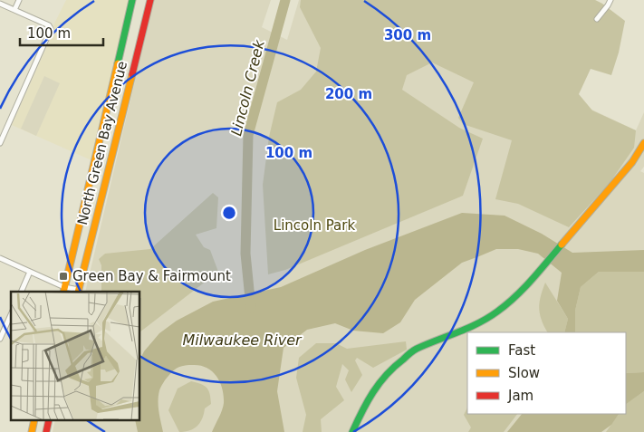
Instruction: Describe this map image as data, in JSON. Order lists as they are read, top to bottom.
{
  "streets": {
    "main road": ["North Green Bay Avenue"]
  },
  "water": ["Lincoln Creek", "Milwaukee River"],
  "parks": ["Lincoln Park"],
  "places": {
    "transit": ["Green Bay & Fairmount"]
  },
  "legend": ["Fast", "Slow", "Jam"],
  "scale_bar": "100 m",
  "rings": ["300 m", "200 m", "100 m"]
}
